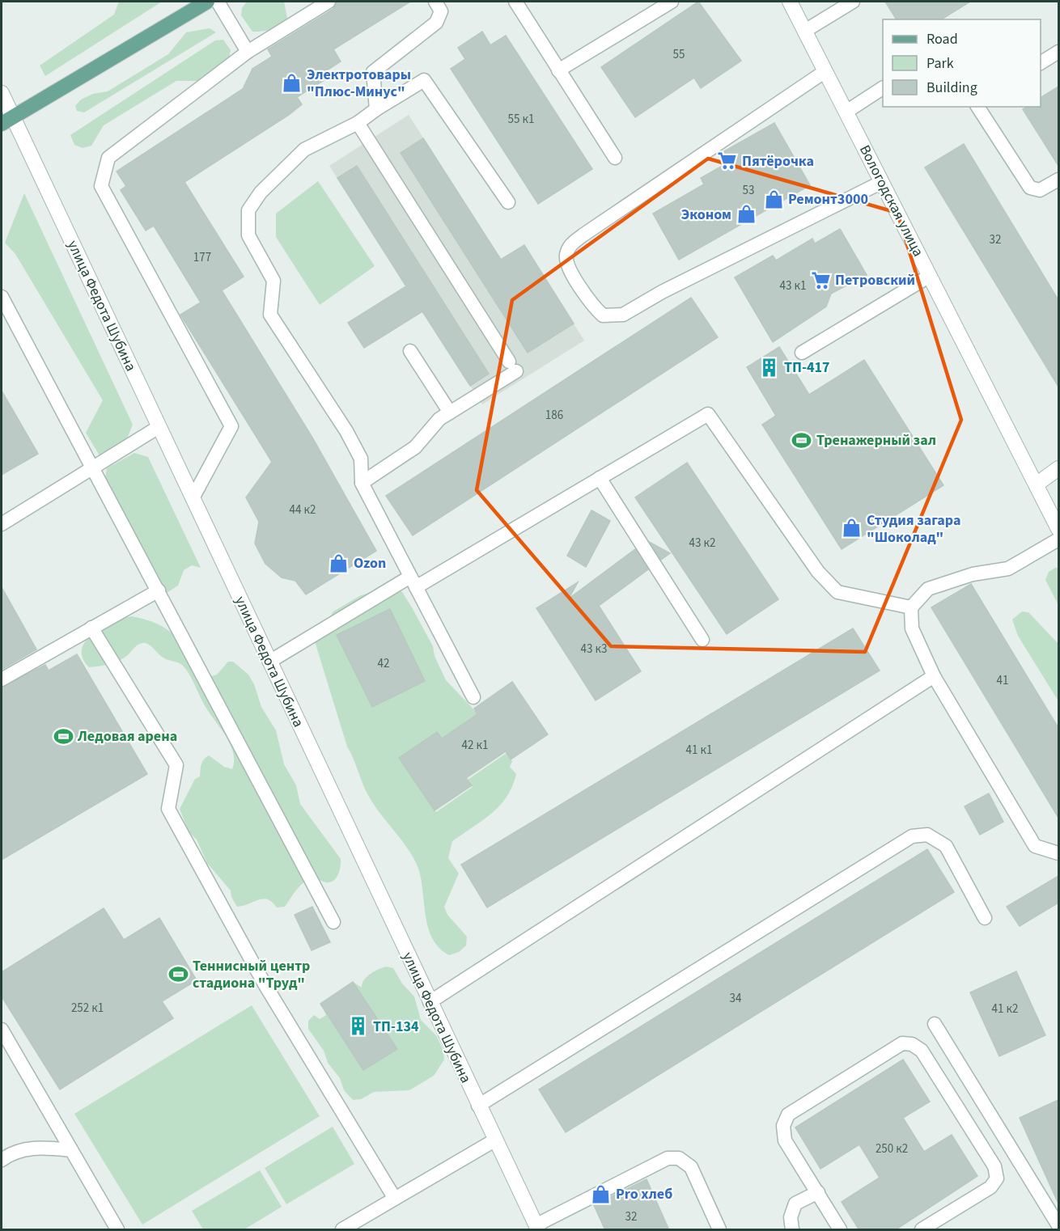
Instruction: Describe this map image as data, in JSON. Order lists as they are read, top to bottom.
{
  "streets": {
    "street": ["Вологодская улица", "улица Федота Шубина"]
  },
  "places": {
    "shop": [
      "Электротовары \"Плюс-Минус\"",
      "Ремонт3000",
      "Эконом",
      "Студия загара \"Шоколад\"",
      "Ozon",
      "Pro хлеб"
    ],
    "supermarket": ["Пятёрочка", "Петровский"],
    "building": ["ТП-417", "ТП-134"],
    "sports": ["Тренажерный зал", "Ледовая арена", "Теннисный центр стадиона \"Труд\""]
  },
  "house_numbers": [
    "55",
    "55 к1",
    "53",
    "32",
    "177",
    "43 к1",
    "186",
    "44 к2",
    "43 к2",
    "43 к3",
    "42",
    "41",
    "42 к1",
    "41 к1",
    "34",
    "252 к1",
    "41 к2",
    "250 к2",
    "32"
  ],
  "legend": ["Road", "Park", "Building"]
}
